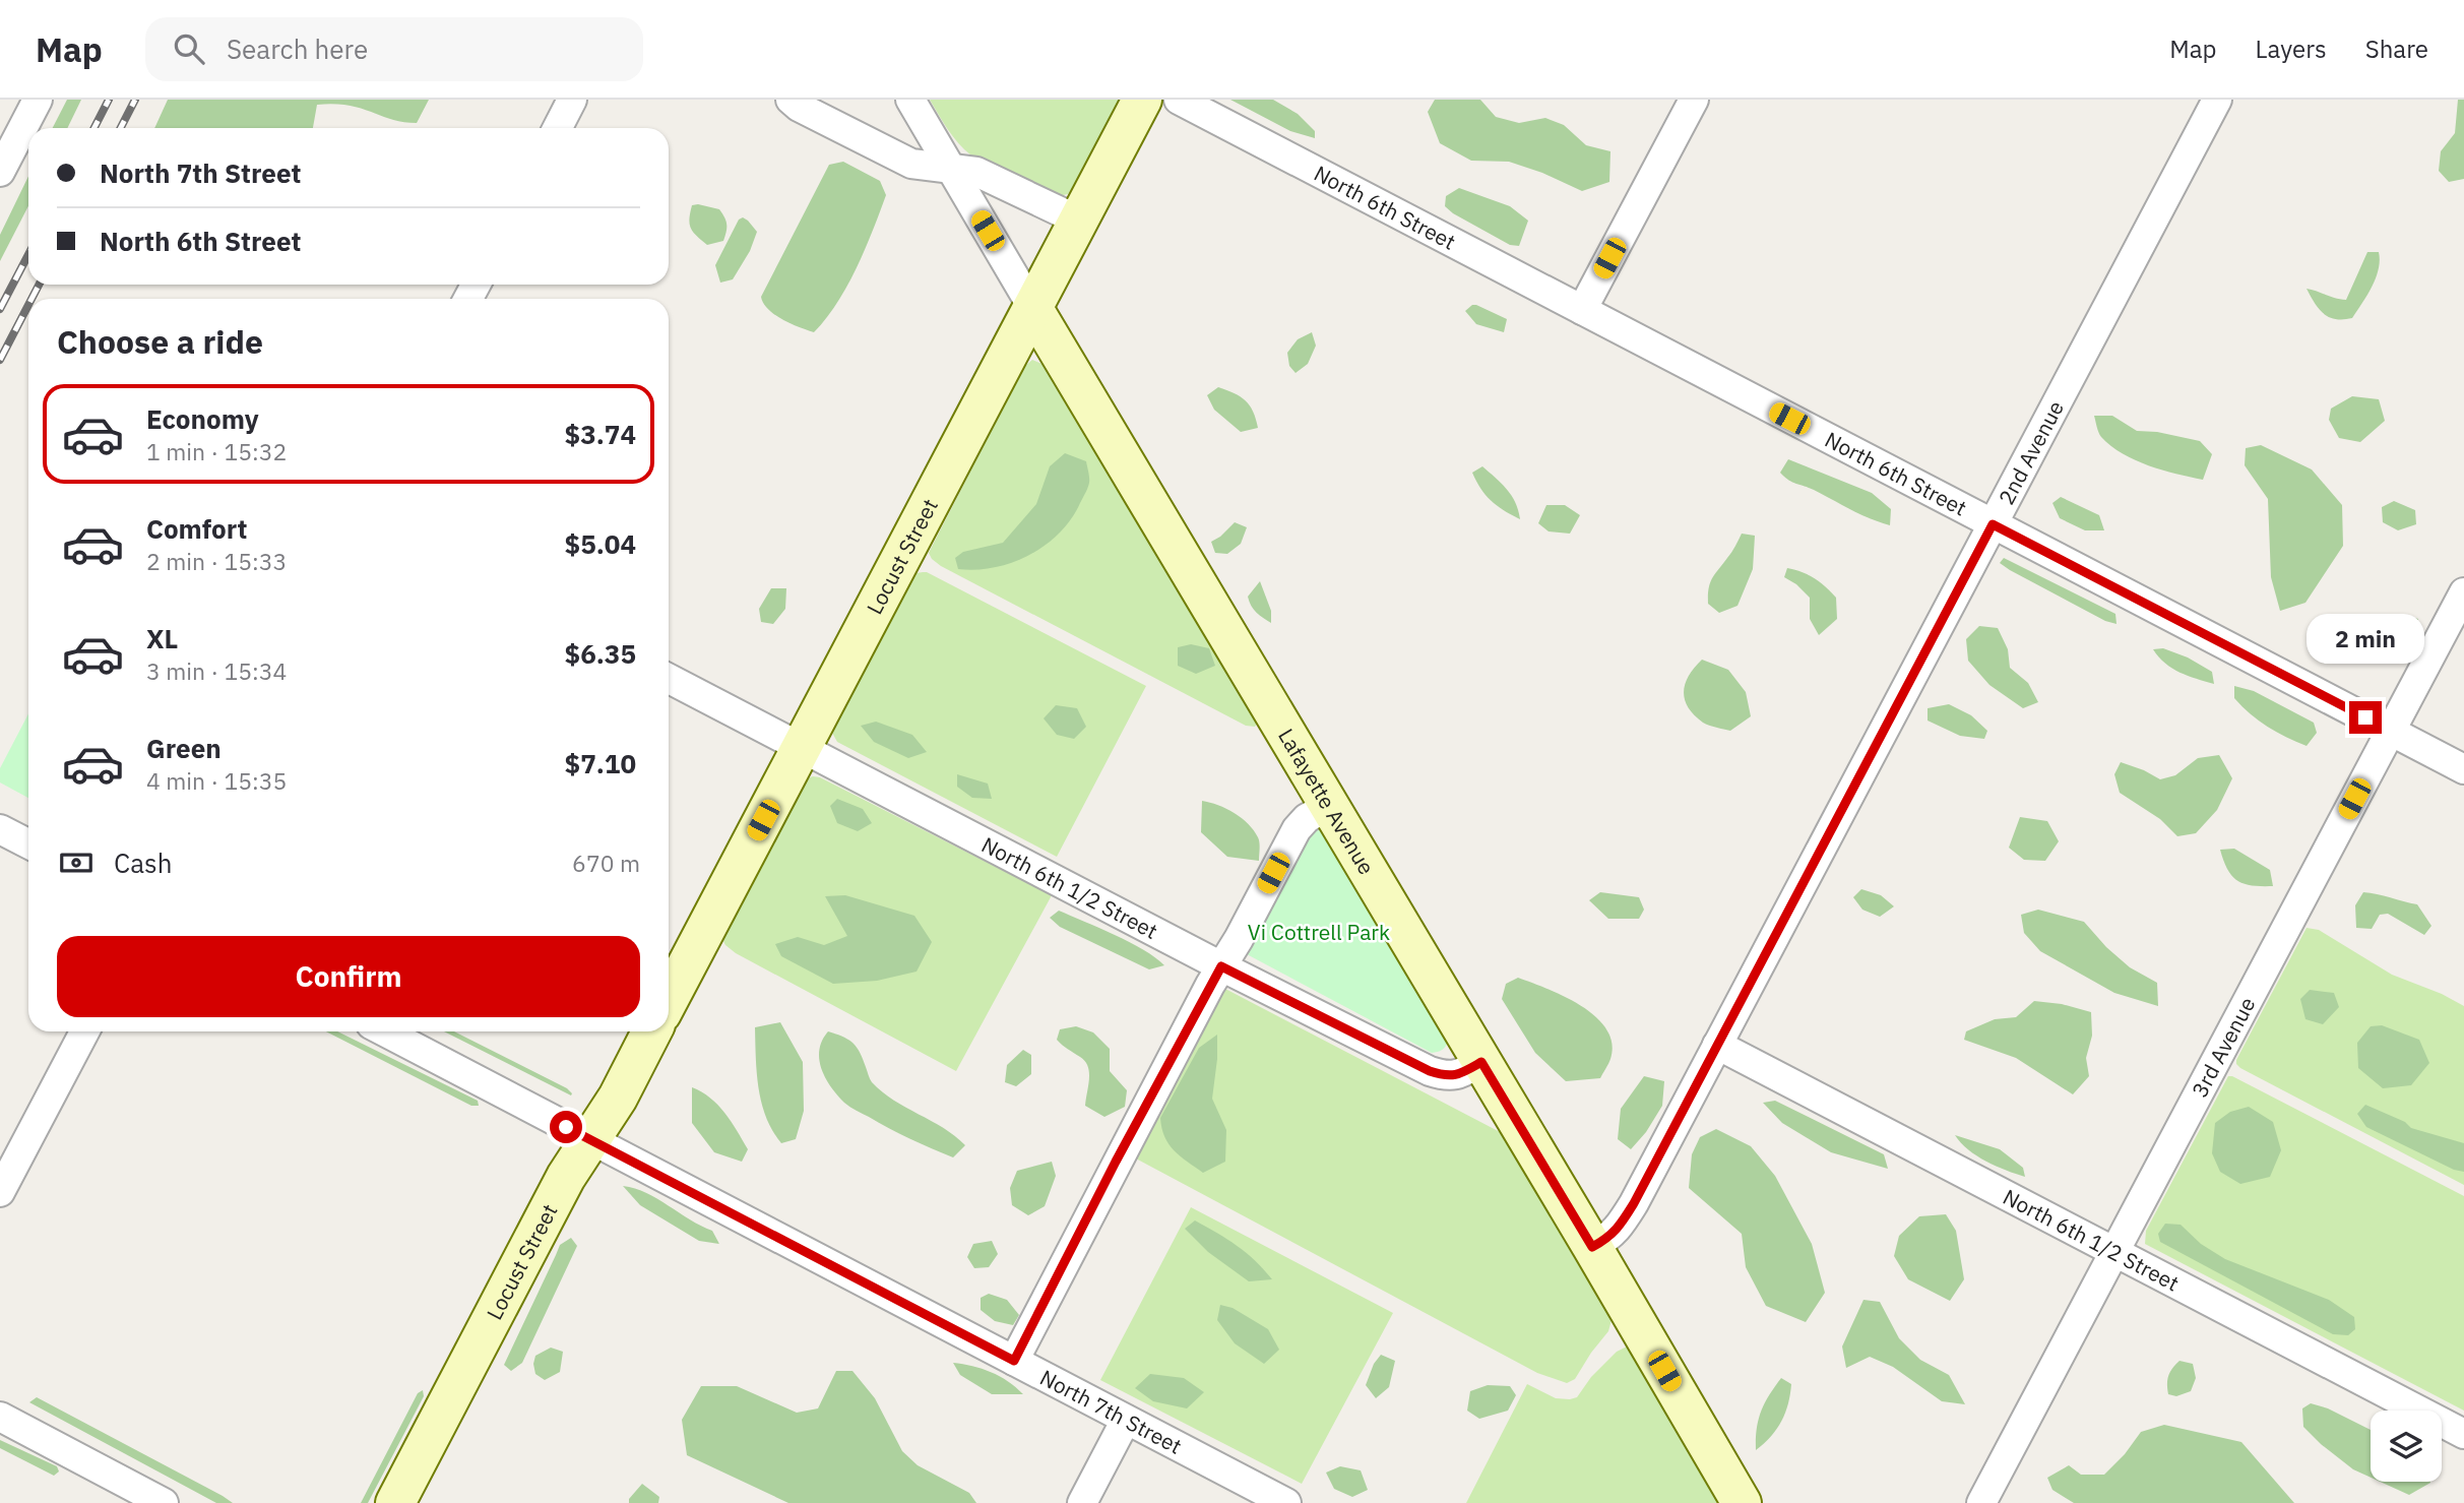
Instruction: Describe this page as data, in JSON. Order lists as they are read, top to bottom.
{
  "streets": {
    "street": [
      "North 6th Street",
      "2nd Avenue",
      "Locust Street",
      "Lafayette Avenue",
      "North 6th 1/2 Street",
      "3rd Avenue",
      "North 7th Street"
    ]
  },
  "crossings": [
    ["North 6th Street", "2nd Avenue"],
    ["North 6th Street", "3rd Avenue"],
    ["2nd Avenue", "Lafayette Avenue"],
    ["2nd Avenue", "North 6th 1/2 Street"],
    ["Locust Street", "Lafayette Avenue"],
    ["Locust Street", "North 6th 1/2 Street"],
    ["Locust Street", "North 7th Street"],
    ["Lafayette Avenue", "North 6th 1/2 Street"],
    ["North 6th 1/2 Street", "3rd Avenue"]
  ],
  "parks": ["Vi Cottrell Park"],
  "page": {
    "header": "Map",
    "search": "Search here",
    "nav": ["Map", "Layers", "Share"],
    "banner": ["North 7th Street", "North 6th Street"],
    "heading": "Choose a ride",
    "list": [
      {
        "name": "Economy",
        "note": "1 min · 15:32",
        "value": "$3.74"
      },
      {
        "name": "Comfort",
        "note": "2 min · 15:33",
        "value": "$5.04"
      },
      {
        "name": "XL",
        "note": "3 min · 15:34",
        "value": "$6.35"
      },
      {
        "name": "Green",
        "note": "4 min · 15:35",
        "value": "$7.10"
      }
    ],
    "bubble": "2 min",
    "pay": ["Cash", "670 m"],
    "buttons": "Confirm"
  }
}
